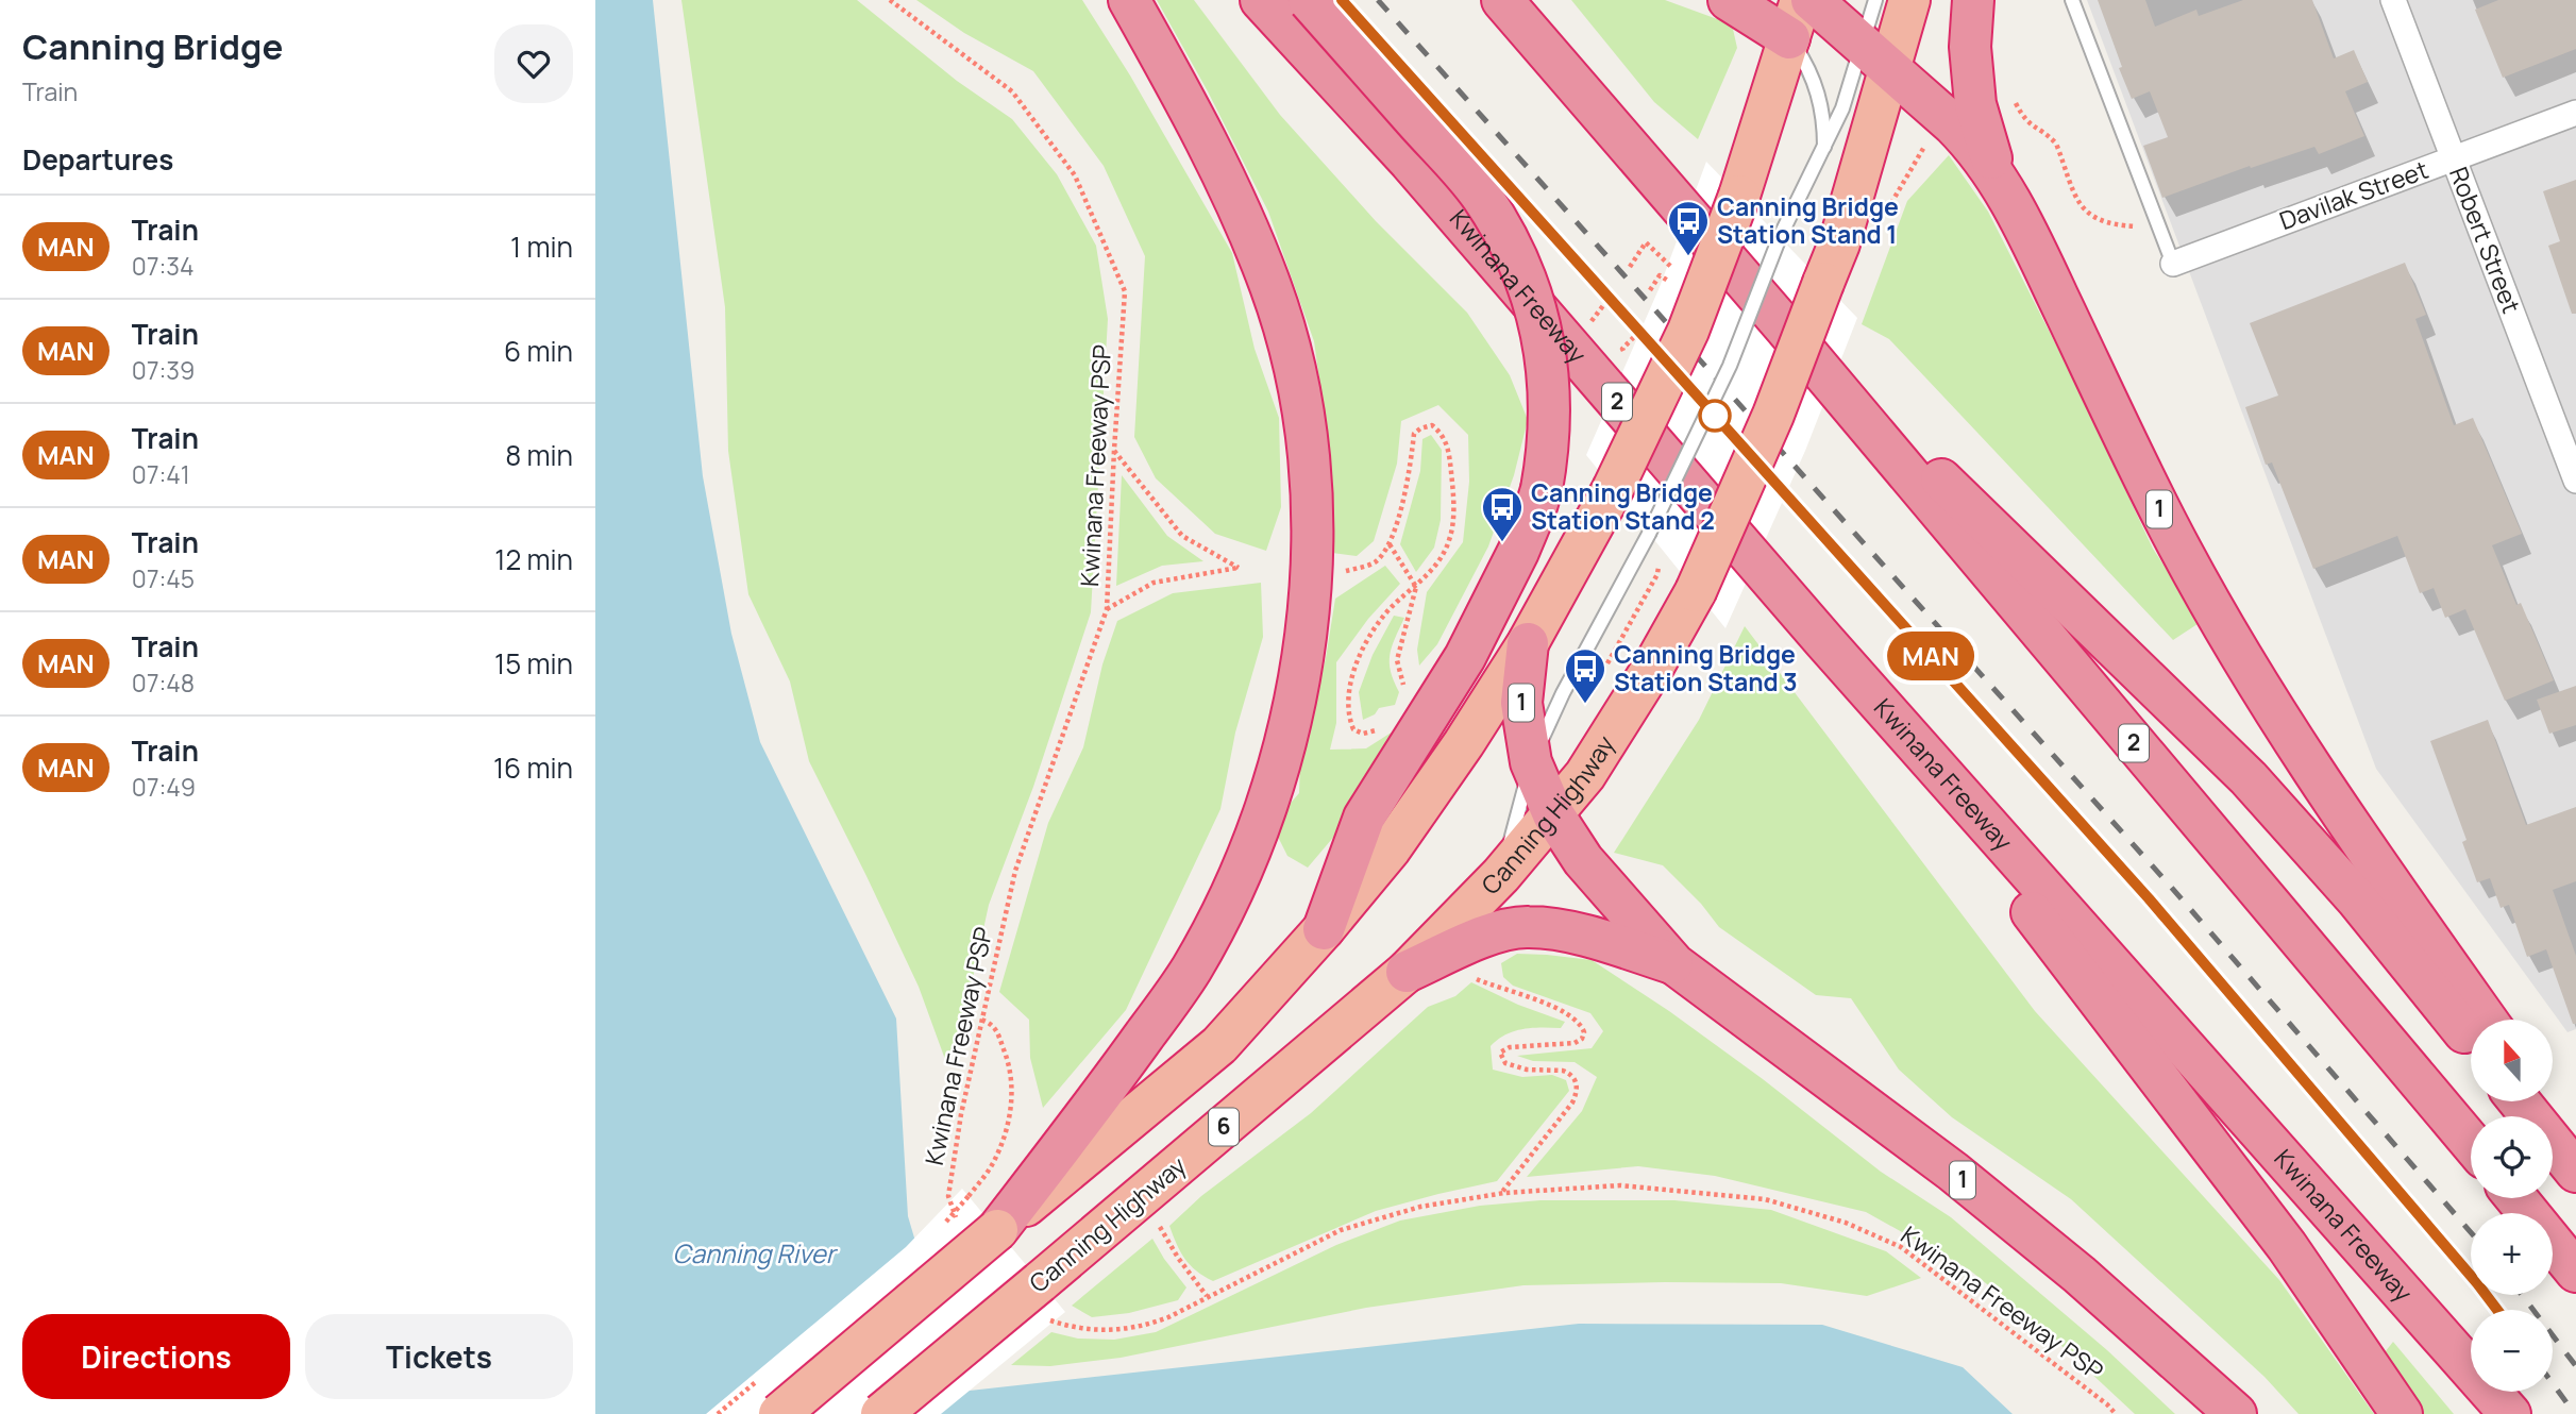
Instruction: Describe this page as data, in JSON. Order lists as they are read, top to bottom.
{
  "streets": {
    "highway": [
      "Kwinana Freeway",
      "2",
      "1",
      "Canning Highway",
      "6"
    ],
    "street": ["Davilak Street", "Robert Street"],
    "path": ["Kwinana Freeway PSP"]
  },
  "crossings": [
    ["Davilak Street", "Robert Street"],
    ["Kwinana Freeway PSP", "Canning Highway"],
    ["1", "Canning Highway"]
  ],
  "water": ["Canning River"],
  "places": {
    "bus stop": ["Canning Bridge Station Stand 1", "Canning Bridge Station Stand 2", "Canning Bridge Station Stand 3"]
  },
  "north": "top",
  "page": {
    "heading": [
      ["Canning Bridge", "Train"],
      "Departures"
    ],
    "on_map": "MAN",
    "list": [
      {
        "mark": "MAN",
        "name": "Train",
        "note": "07:34",
        "value": "1 min"
      },
      {
        "mark": "MAN",
        "name": "Train",
        "note": "07:39",
        "value": "6 min"
      },
      {
        "mark": "MAN",
        "name": "Train",
        "note": "07:41",
        "value": "8 min"
      },
      {
        "mark": "MAN",
        "name": "Train",
        "note": "07:45",
        "value": "12 min"
      },
      {
        "mark": "MAN",
        "name": "Train",
        "note": "07:48",
        "value": "15 min"
      },
      {
        "mark": "MAN",
        "name": "Train",
        "note": "07:49",
        "value": "16 min"
      }
    ],
    "map_buttons": ["+", "−"],
    "buttons": ["Directions", "Tickets"]
  }
}
